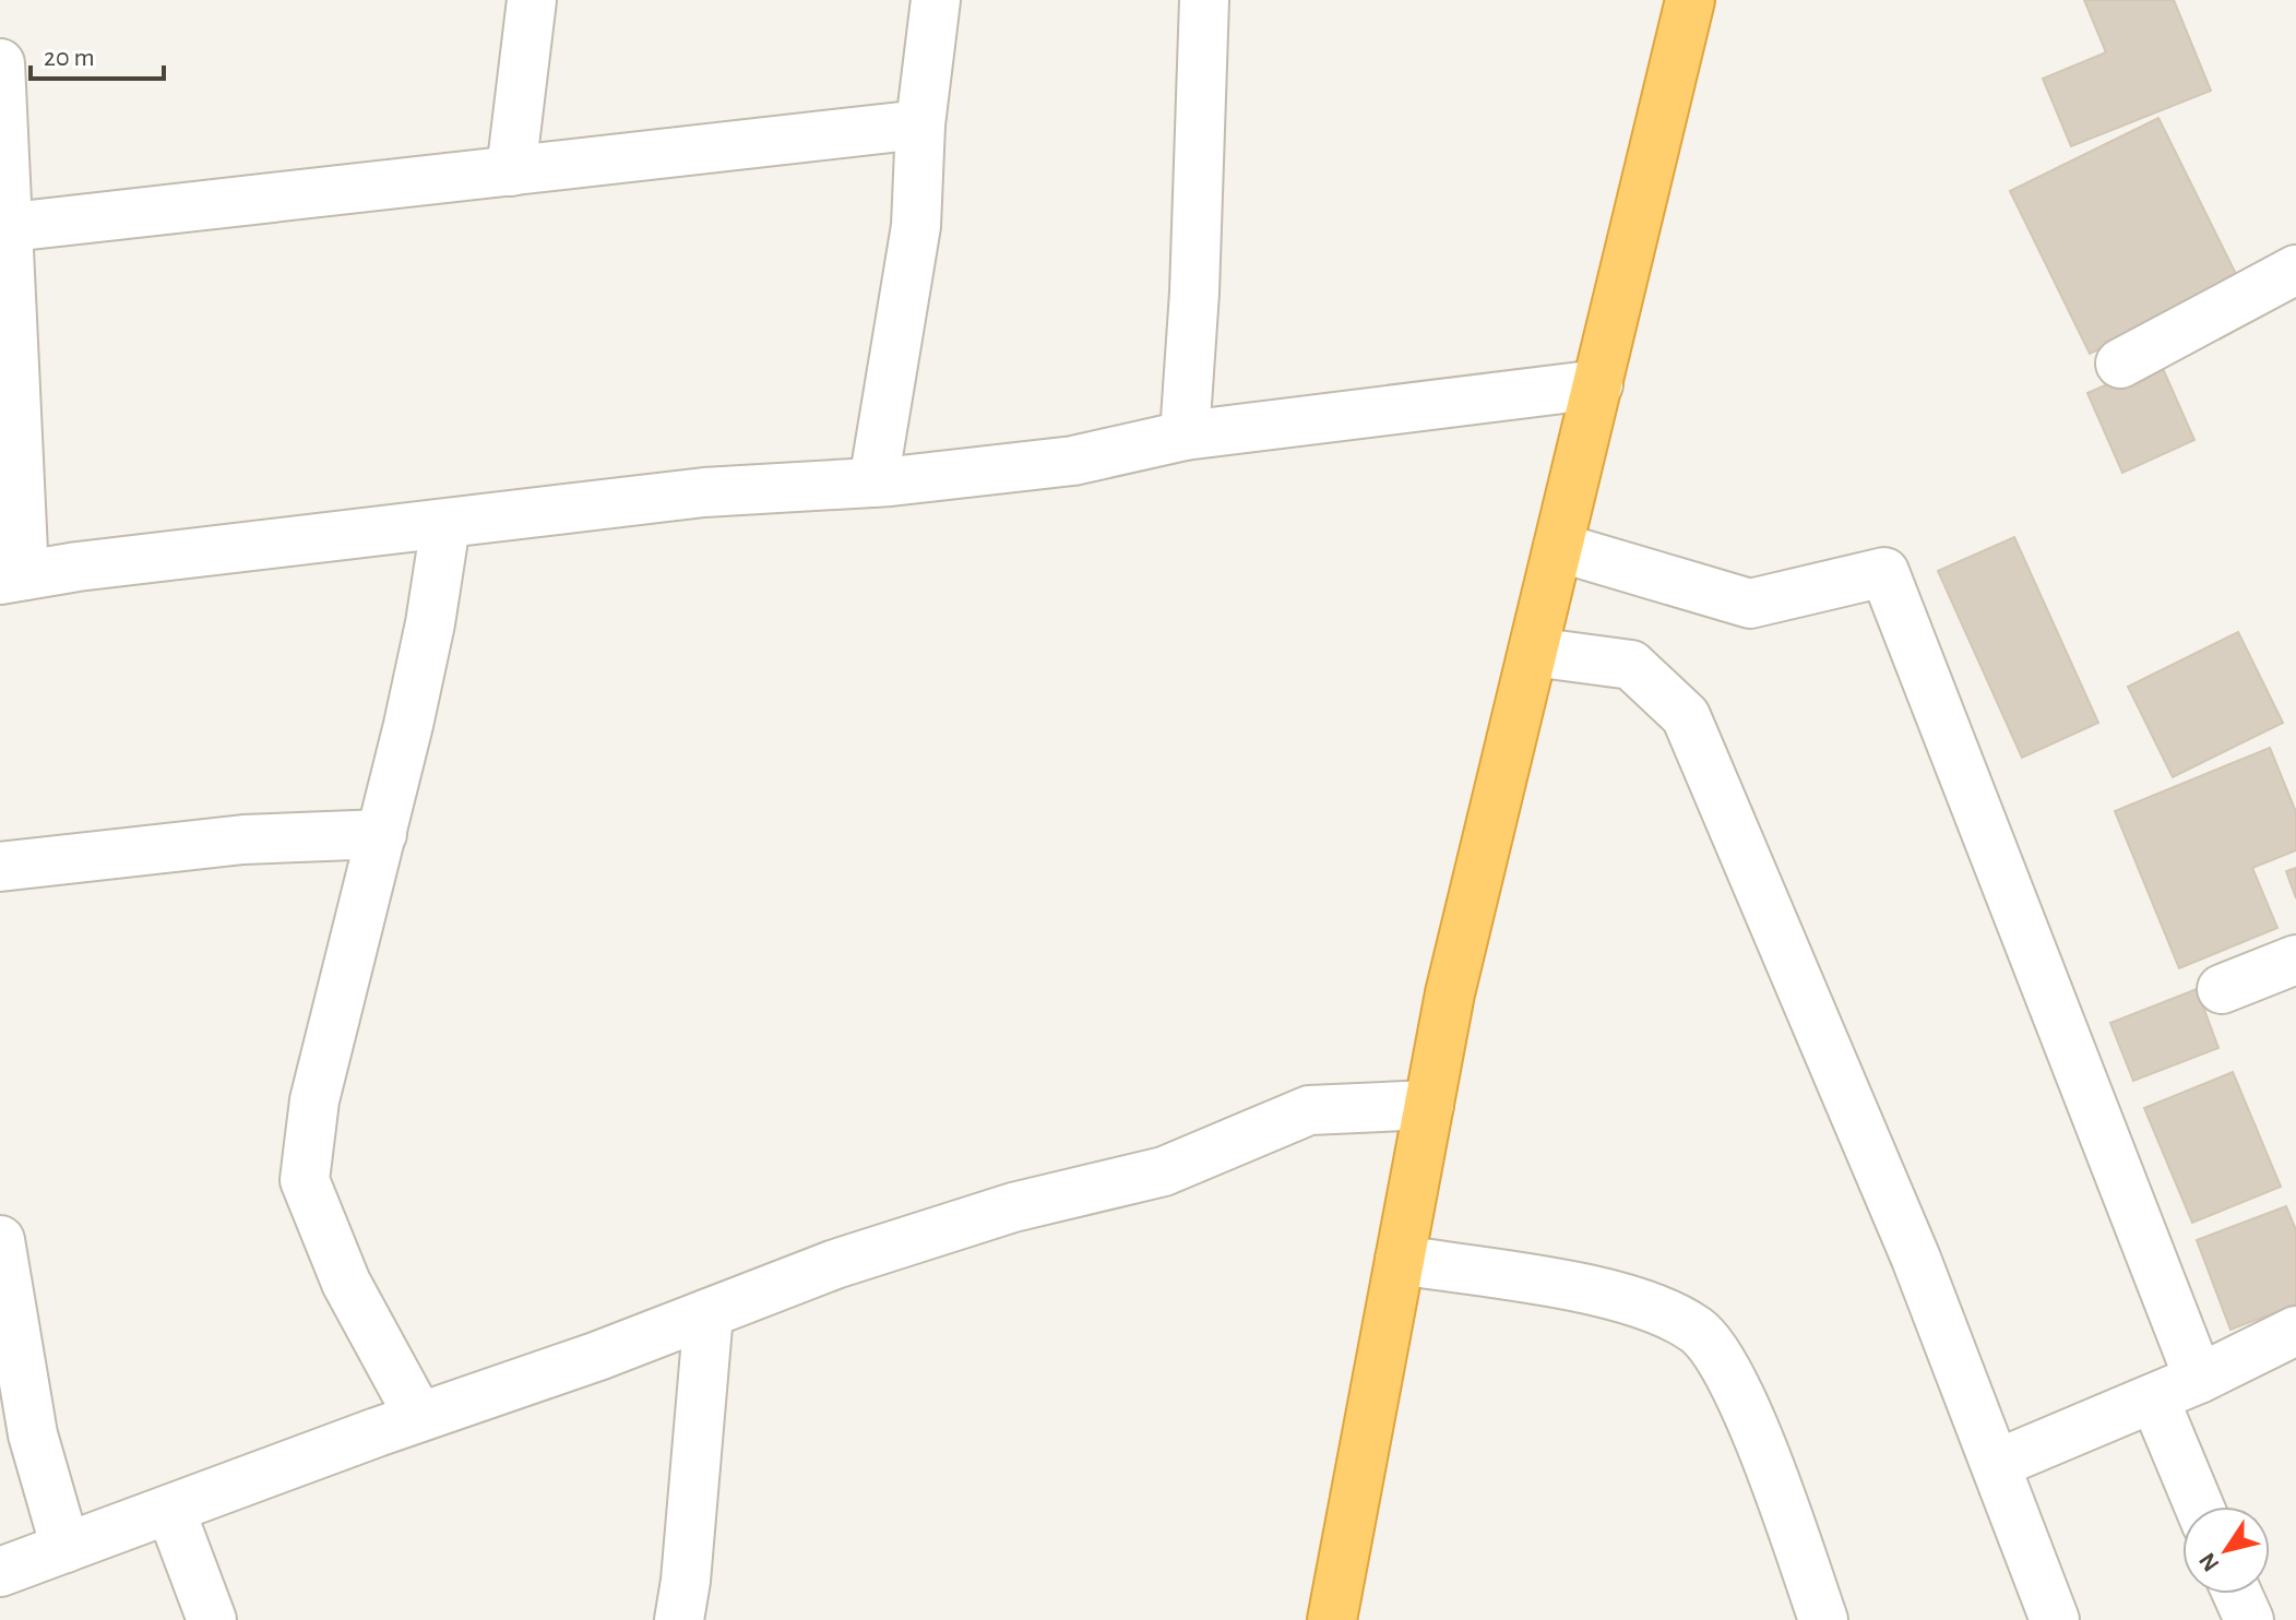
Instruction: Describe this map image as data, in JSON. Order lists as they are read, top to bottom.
{
  "scale_bar": "20 m",
  "north": "bottom left"
}
